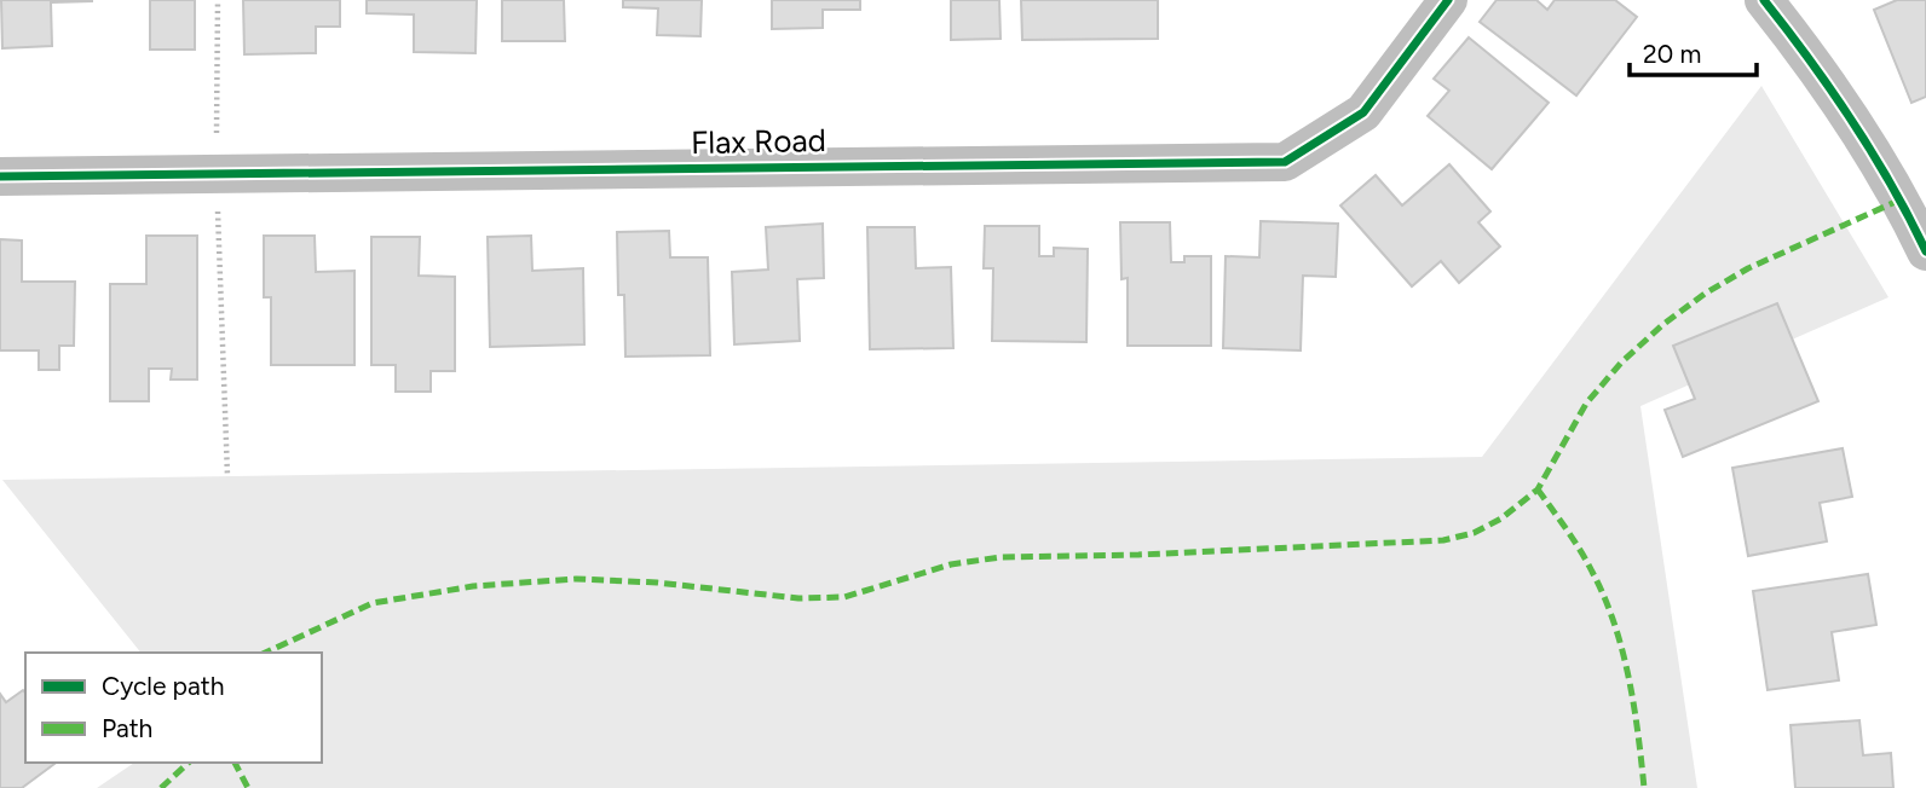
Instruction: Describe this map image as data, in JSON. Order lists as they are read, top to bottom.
{
  "streets": {
    "street": ["Flax Road"]
  },
  "legend": ["Cycle path", "Path"],
  "scale_bar": "20 m"
}
